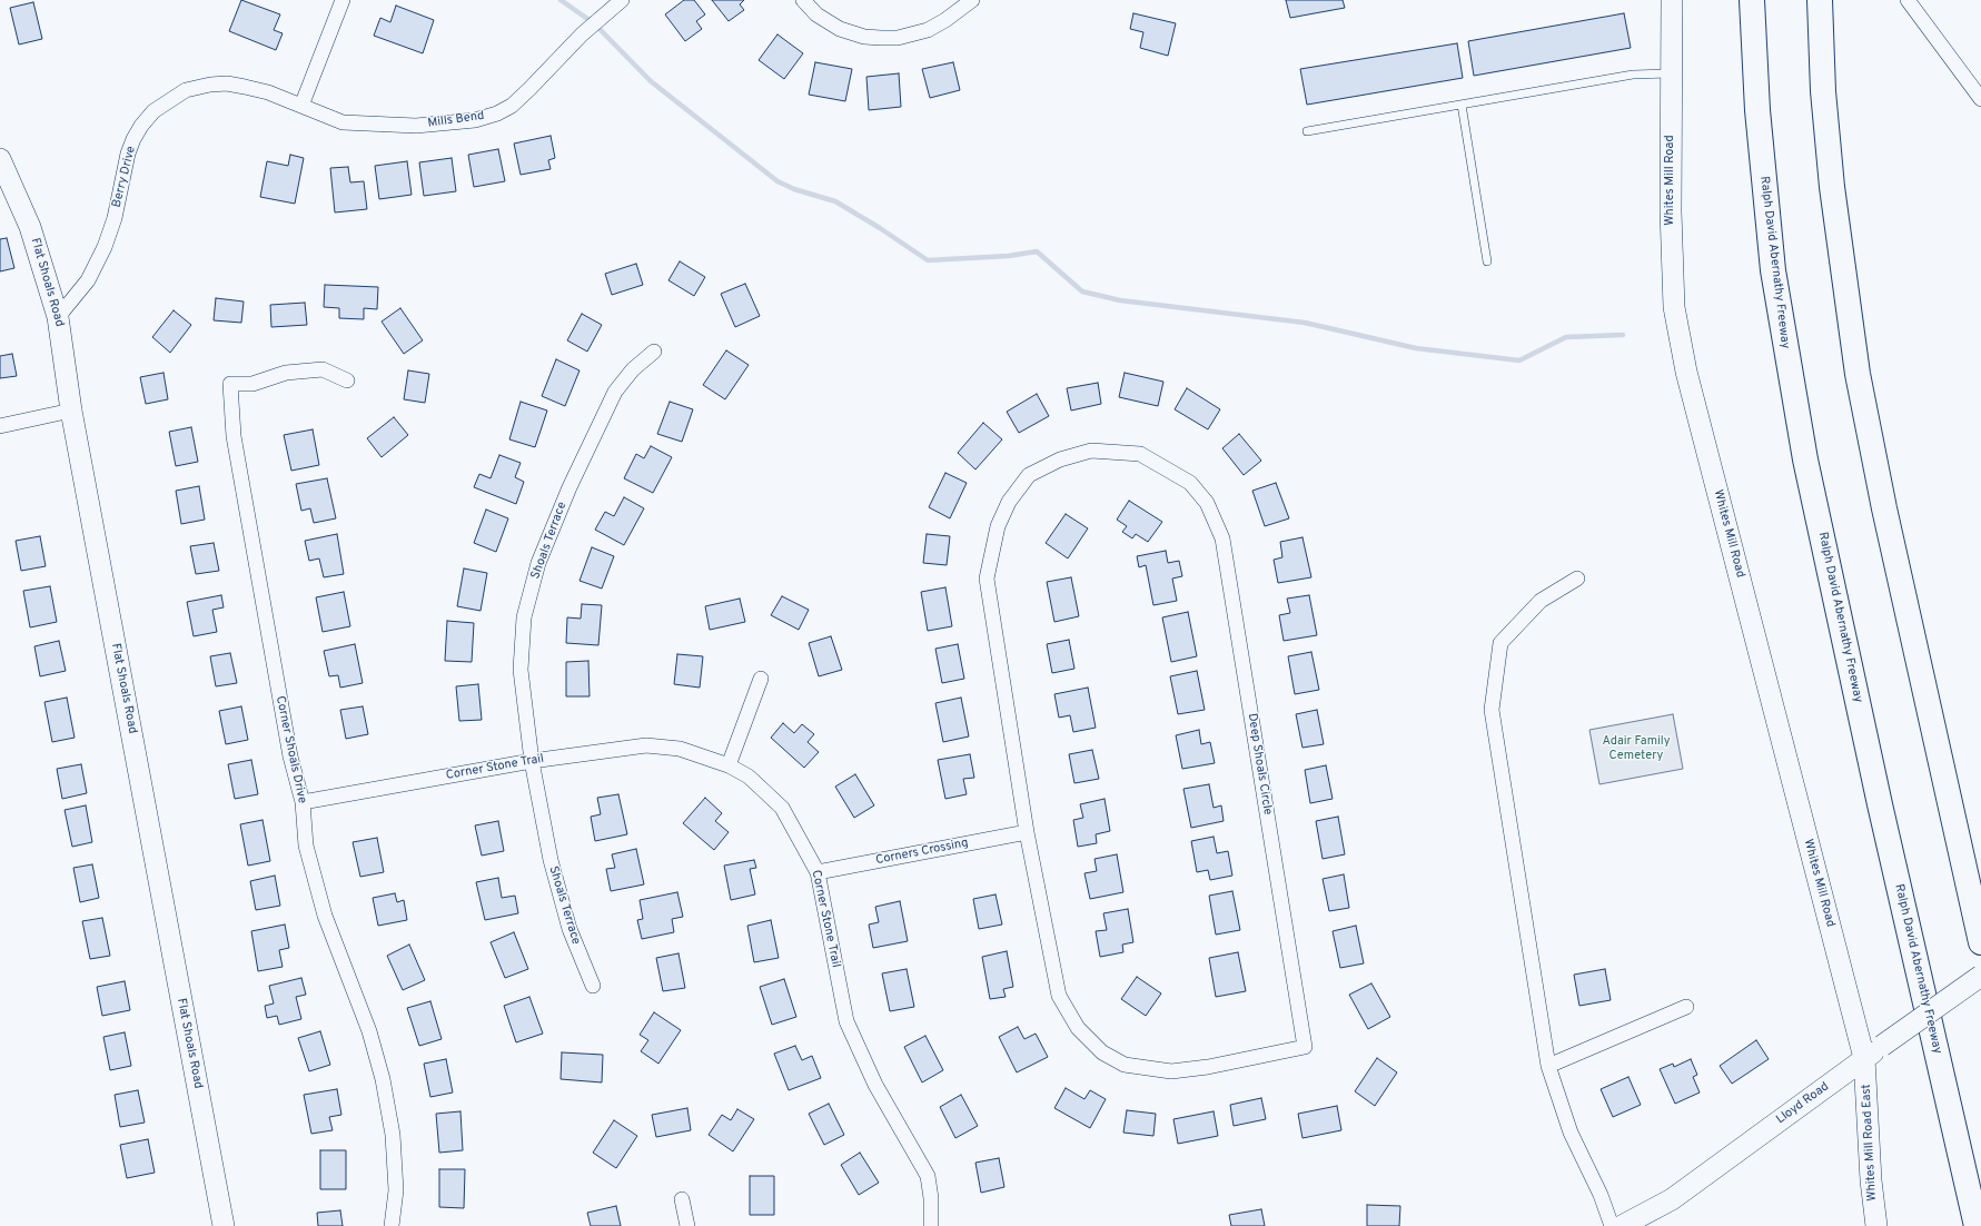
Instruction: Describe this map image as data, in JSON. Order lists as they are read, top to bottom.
{
  "streets": {
    "highway": ["Ralph David Abernathy Freeway"],
    "street": [
      "Mills Bend",
      "Berry Drive",
      "Whites Mill Road",
      "Flat Shoals Road",
      "Shoals Terrace",
      "Corner Shoals Drive",
      "Deep Shoals Circle",
      "Corner Stone Trail",
      "Corners Crossing",
      "Lloyd Road",
      "Whites Mill Road East"
    ]
  },
  "crossings": [
    ["Mills Bend", "Berry Drive"],
    ["Berry Drive", "Flat Shoals Road"],
    ["Whites Mill Road", "Lloyd Road"],
    ["Whites Mill Road", "Whites Mill Road East"],
    ["Shoals Terrace", "Corner Stone Trail"],
    ["Corner Shoals Drive", "Corner Stone Trail"],
    ["Deep Shoals Circle", "Corners Crossing"],
    ["Corner Stone Trail", "Corners Crossing"],
    ["Lloyd Road", "Whites Mill Road East"]
  ],
  "parks": ["Adair Family Cemetery"]
}
